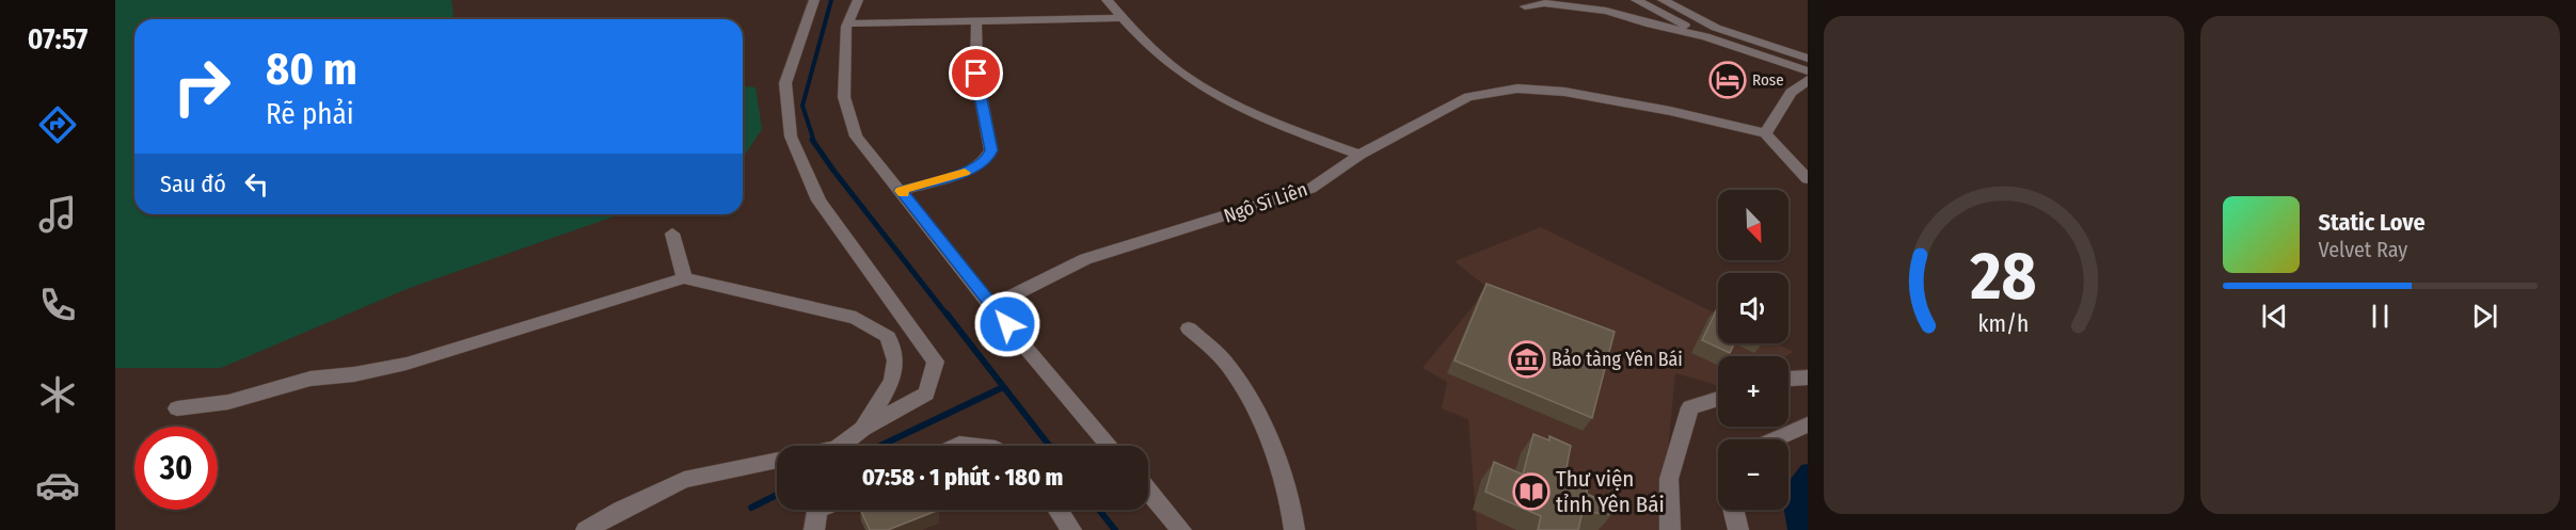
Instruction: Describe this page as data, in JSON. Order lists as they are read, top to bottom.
{
  "streets": {
    "street": ["Ngô Sĩ Liên"]
  },
  "places": {
    "hotel": ["Rose"],
    "museum": ["Bảo tàng Yên Bái"],
    "library": ["Thư viện tỉnh Yên Bái"]
  },
  "north": "bottom right",
  "page": {
    "tabs": "07:57",
    "turn": ["80 m", "Rẽ phải"],
    "then": "Sau đó",
    "map_buttons": ["+", "−"],
    "song": ["Static Love", "Velvet Ray"],
    "limit": "30",
    "trip": "07:58 · 1 phút · 180 m",
    "gauge": ["28", "km/h"]
  }
}
